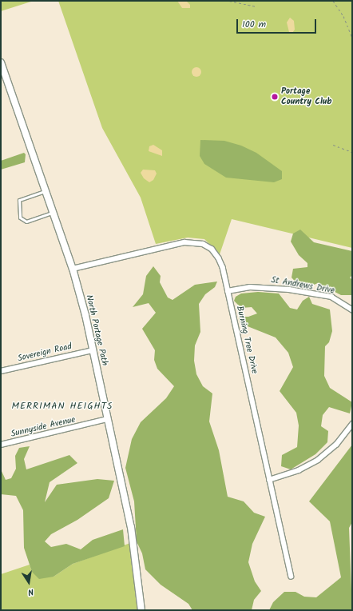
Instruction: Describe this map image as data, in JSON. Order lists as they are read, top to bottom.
{
  "streets": {
    "main road": ["North Portage Path"],
    "street": [
      "St Andrews Drive",
      "Burning Tree Drive",
      "Sovereign Road",
      "Sunnyside Avenue"
    ]
  },
  "crossings": [
    ["St Andrews Drive", "Burning Tree Drive"],
    ["North Portage Path", "Burning Tree Drive"],
    ["North Portage Path", "Sovereign Road"],
    ["North Portage Path", "Sunnyside Avenue"]
  ],
  "districts": ["MERRIMAN HEIGHTS"],
  "places": ["Portage Country Club"],
  "scale_bar": "100 m",
  "north": "bottom"
}
